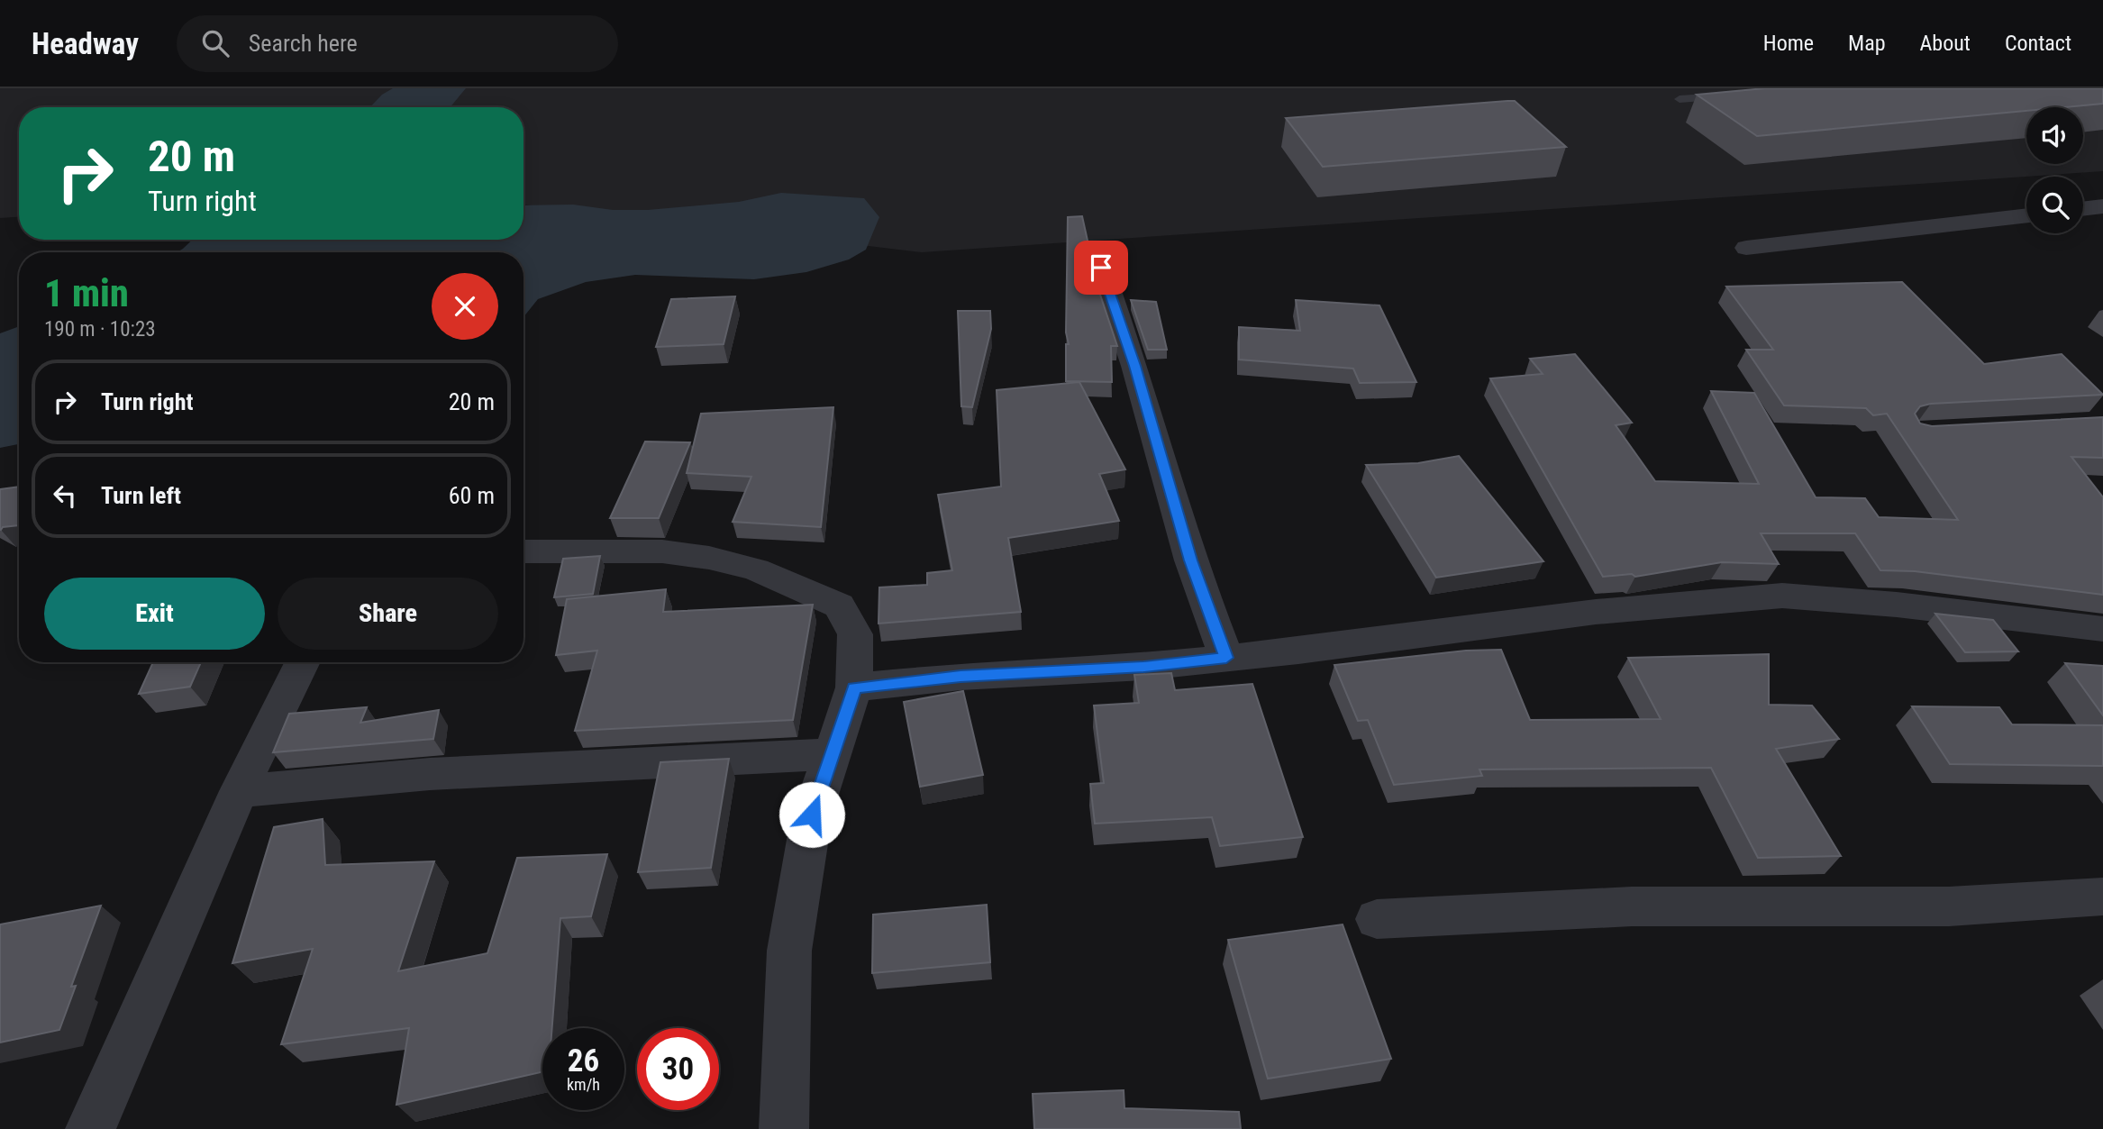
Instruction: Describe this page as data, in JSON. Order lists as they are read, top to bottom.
{
  "page": {
    "header": "Headway",
    "search": "Search here",
    "nav": [
      "Home",
      "Map",
      "About",
      "Contact"
    ],
    "turn": ["20 m", "Turn right"],
    "heading": ["1 min", "190 m · 10:23"],
    "list": [
      {
        "name": "Turn right",
        "value": "20 m"
      },
      {
        "name": "Turn left",
        "value": "60 m"
      }
    ],
    "buttons": ["Exit", "Share"],
    "speed": "26 km/h",
    "limit": "30"
  }
}
